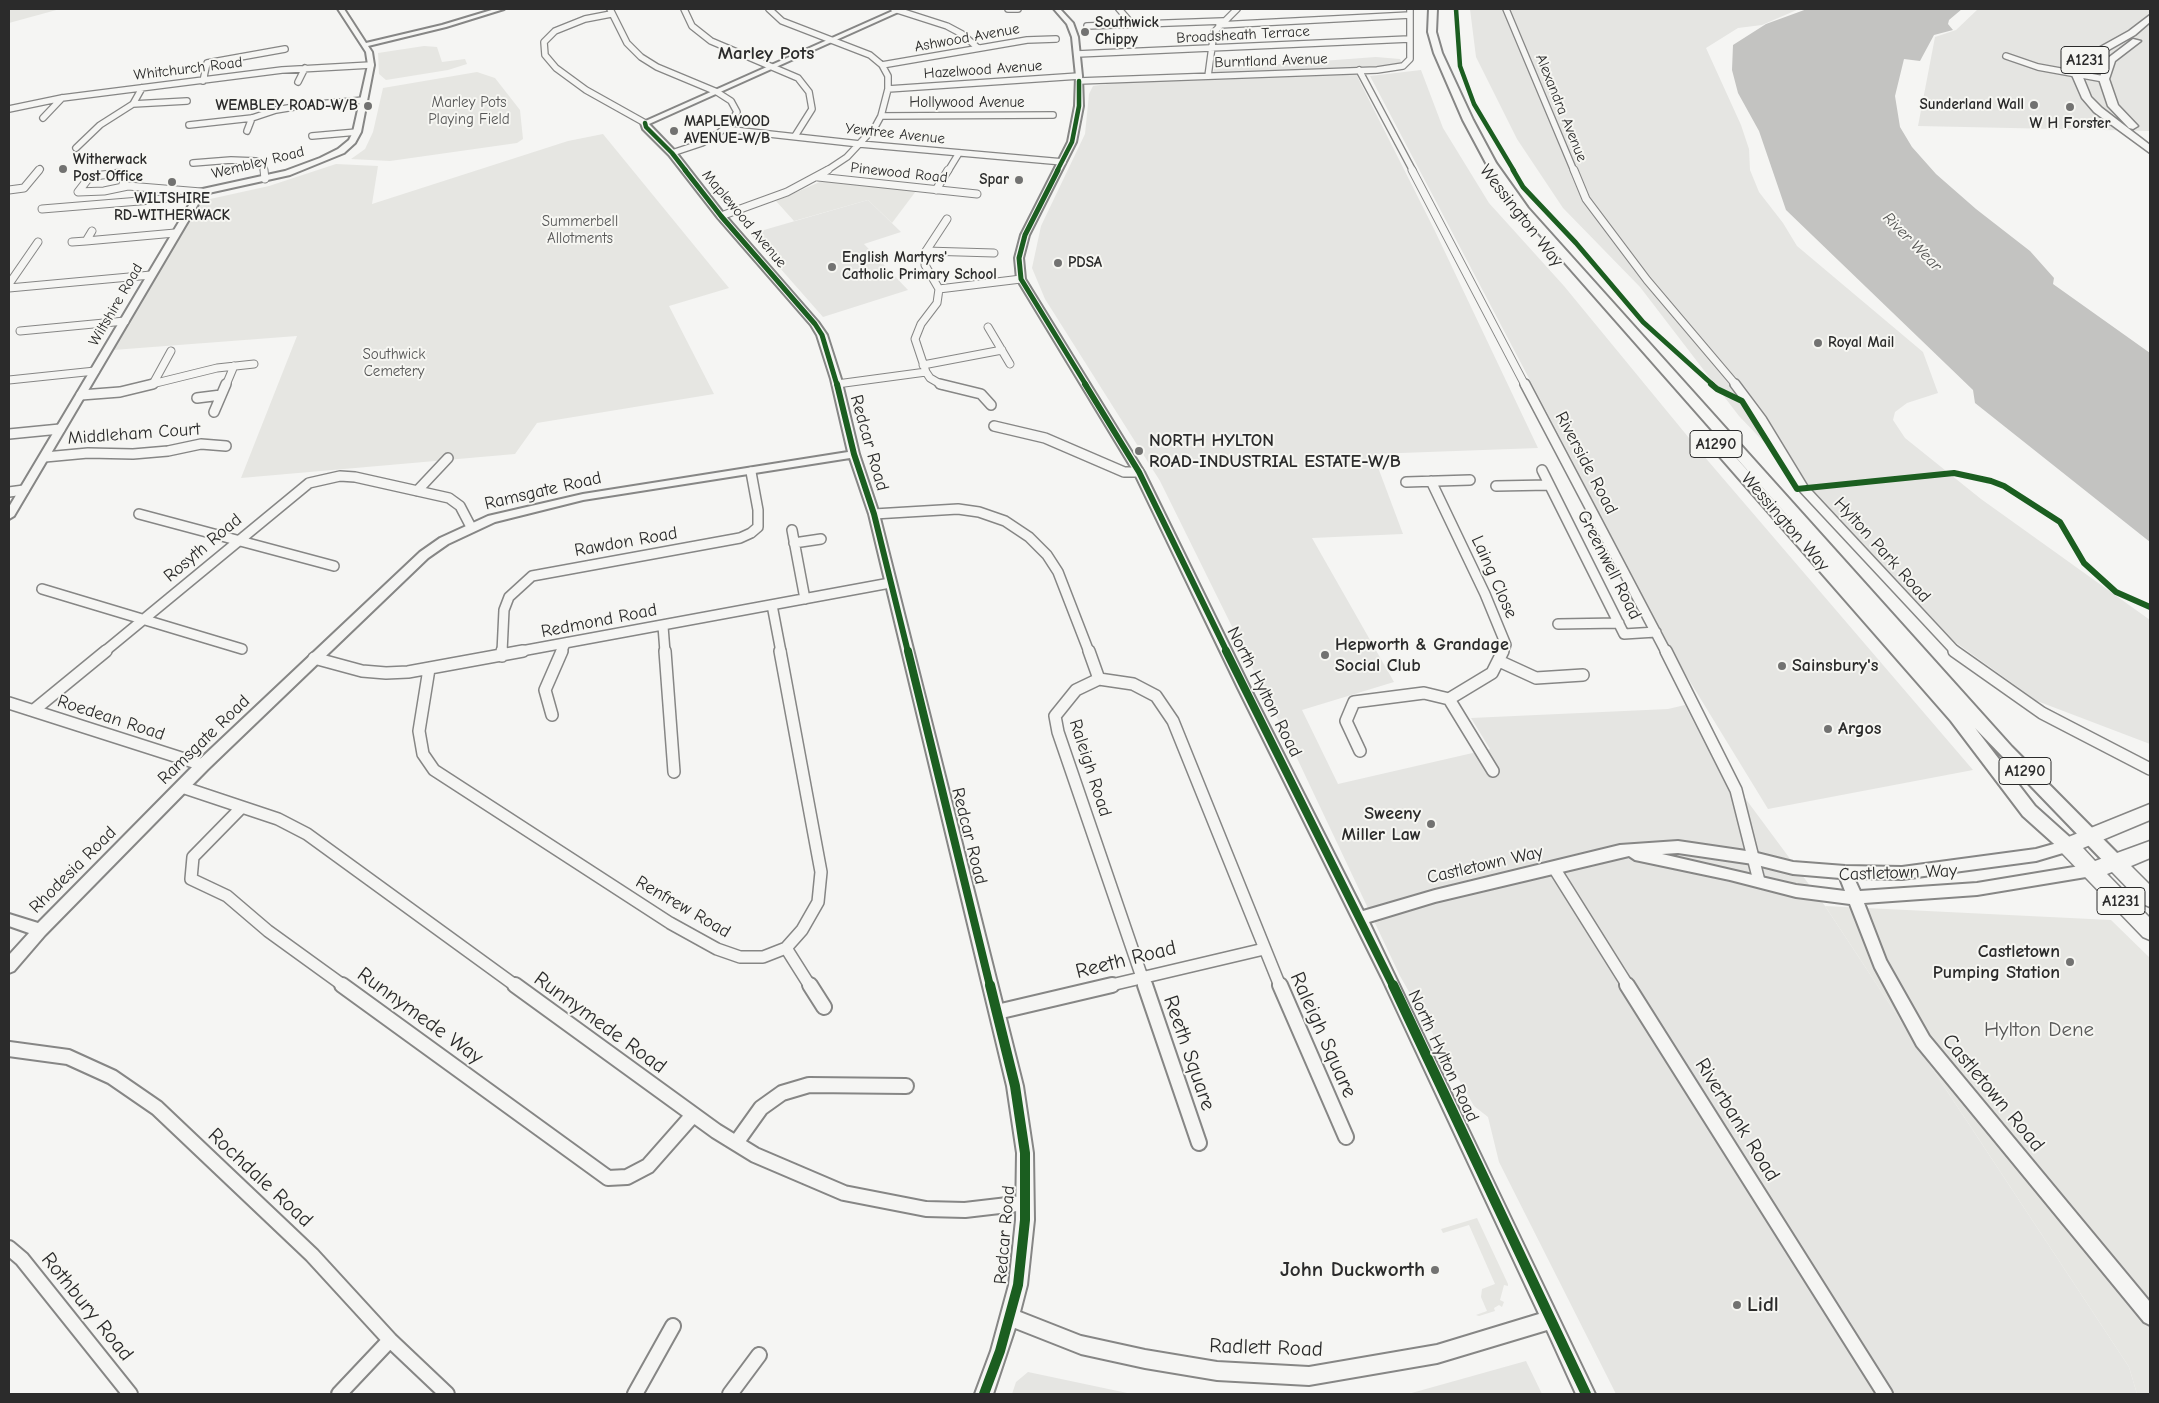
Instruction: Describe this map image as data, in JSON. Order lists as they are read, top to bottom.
{
  "streets": {
    "highway": ["A1231", "Wessington Way"],
    "main road": ["A1290"],
    "street": [
      "Broadsheath Terrace",
      "Ashwood Avenue",
      "Burntland Avenue",
      "Whitchurch Road",
      "Hazelwood Avenue",
      "Hollywood Avenue",
      "Alexandra Avenue",
      "Yewtree Avenue",
      "Wembley Road",
      "Pinewood Road",
      "Maplewood Avenue",
      "Wiltshire Road",
      "Middleham Court",
      "Redcar Road",
      "Riverside Road",
      "Ramsgate Road",
      "Rawdon Road",
      "Rosyth Road",
      "Hylton Park Road",
      "Greenwell Road",
      "Laing Close",
      "Redmond Road",
      "North Hylton Road",
      "Roedean Road",
      "Raleigh Road",
      "Castletown Way",
      "Rhodesia Road",
      "Renfrew Road",
      "Reeth Road",
      "Runnymede Way",
      "Runnymede Road",
      "Raleigh Square",
      "Reeth Square",
      "Castletown Road",
      "Riverbank Road",
      "Rochdale Road",
      "Rothbury Road",
      "Radlett Road"
    ]
  },
  "crossings": [
    ["Broadsheath Terrace", "Burntland Avenue"],
    ["Broadsheath Terrace", "North Hylton Road"],
    ["A1231", "Wessington Way"],
    ["Burntland Avenue", "Hazelwood Avenue"],
    ["Burntland Avenue", "Riverside Road"],
    ["Burntland Avenue", "North Hylton Road"],
    ["Whitchurch Road", "Wembley Road"],
    ["Hazelwood Avenue", "North Hylton Road"],
    ["Alexandra Avenue", "Hylton Park Road"],
    ["Yewtree Avenue", "North Hylton Road"],
    ["Wembley Road", "Wiltshire Road"],
    ["Wessington Way", "Castletown Way"],
    ["Maplewood Avenue", "Redcar Road"],
    ["Wiltshire Road", "Middleham Court"],
    ["Redcar Road", "Ramsgate Road"],
    ["Redcar Road", "Redmond Road"],
    ["Redcar Road", "Reeth Road"],
    ["Redcar Road", "Runnymede Road"],
    ["Redcar Road", "Radlett Road"],
    ["Riverside Road", "Greenwell Road"],
    ["Riverside Road", "Castletown Way"],
    ["Ramsgate Road", "Rawdon Road"],
    ["Ramsgate Road", "Rosyth Road"],
    ["Ramsgate Road", "Redmond Road"],
    ["Ramsgate Road", "Roedean Road"],
    ["Ramsgate Road", "Rhodesia Road"],
    ["Ramsgate Road", "Runnymede Road"],
    ["Rawdon Road", "Redmond Road"],
    ["Rosyth Road", "Roedean Road"],
    ["Redmond Road", "Renfrew Road"],
    ["North Hylton Road", "Castletown Way"],
    ["North Hylton Road", "Radlett Road"],
    ["Raleigh Road", "Reeth Road"],
    ["Raleigh Road", "Reeth Square"],
    ["Castletown Way", "Castletown Road"],
    ["Castletown Way", "Riverbank Road"],
    ["Reeth Road", "Raleigh Square"],
    ["Reeth Road", "Reeth Square"],
    ["Runnymede Way", "Runnymede Road"]
  ],
  "districts": ["Marley Pots"],
  "water": ["River Wear"],
  "parks": [
    "Marley Pots Playing Field",
    "Summerbell Allotments",
    "Southwick Cemetery",
    "Hylton Dene"
  ],
  "places": [
    "Southwick Chippy",
    "Sunderland Wall",
    "WEMBLEY ROAD-W/B",
    "W H Forster",
    "MAPLEWOOD AVENUE-W/B",
    "Witherwack Post Office",
    "Spar",
    "WILTSHIRE RD-WITHERWACK",
    "PDSA",
    "English Martyrs' Catholic Primary School",
    "Royal Mail",
    "NORTH HYLTON ROAD-INDUSTRIAL ESTATE-W/B",
    "Hepworth & Grandage Social Club",
    "Sainsbury's",
    "Argos",
    "Sweeny Miller Law",
    "Castletown Pumping Station",
    "John Duckworth",
    "Lidl"
  ]
}
